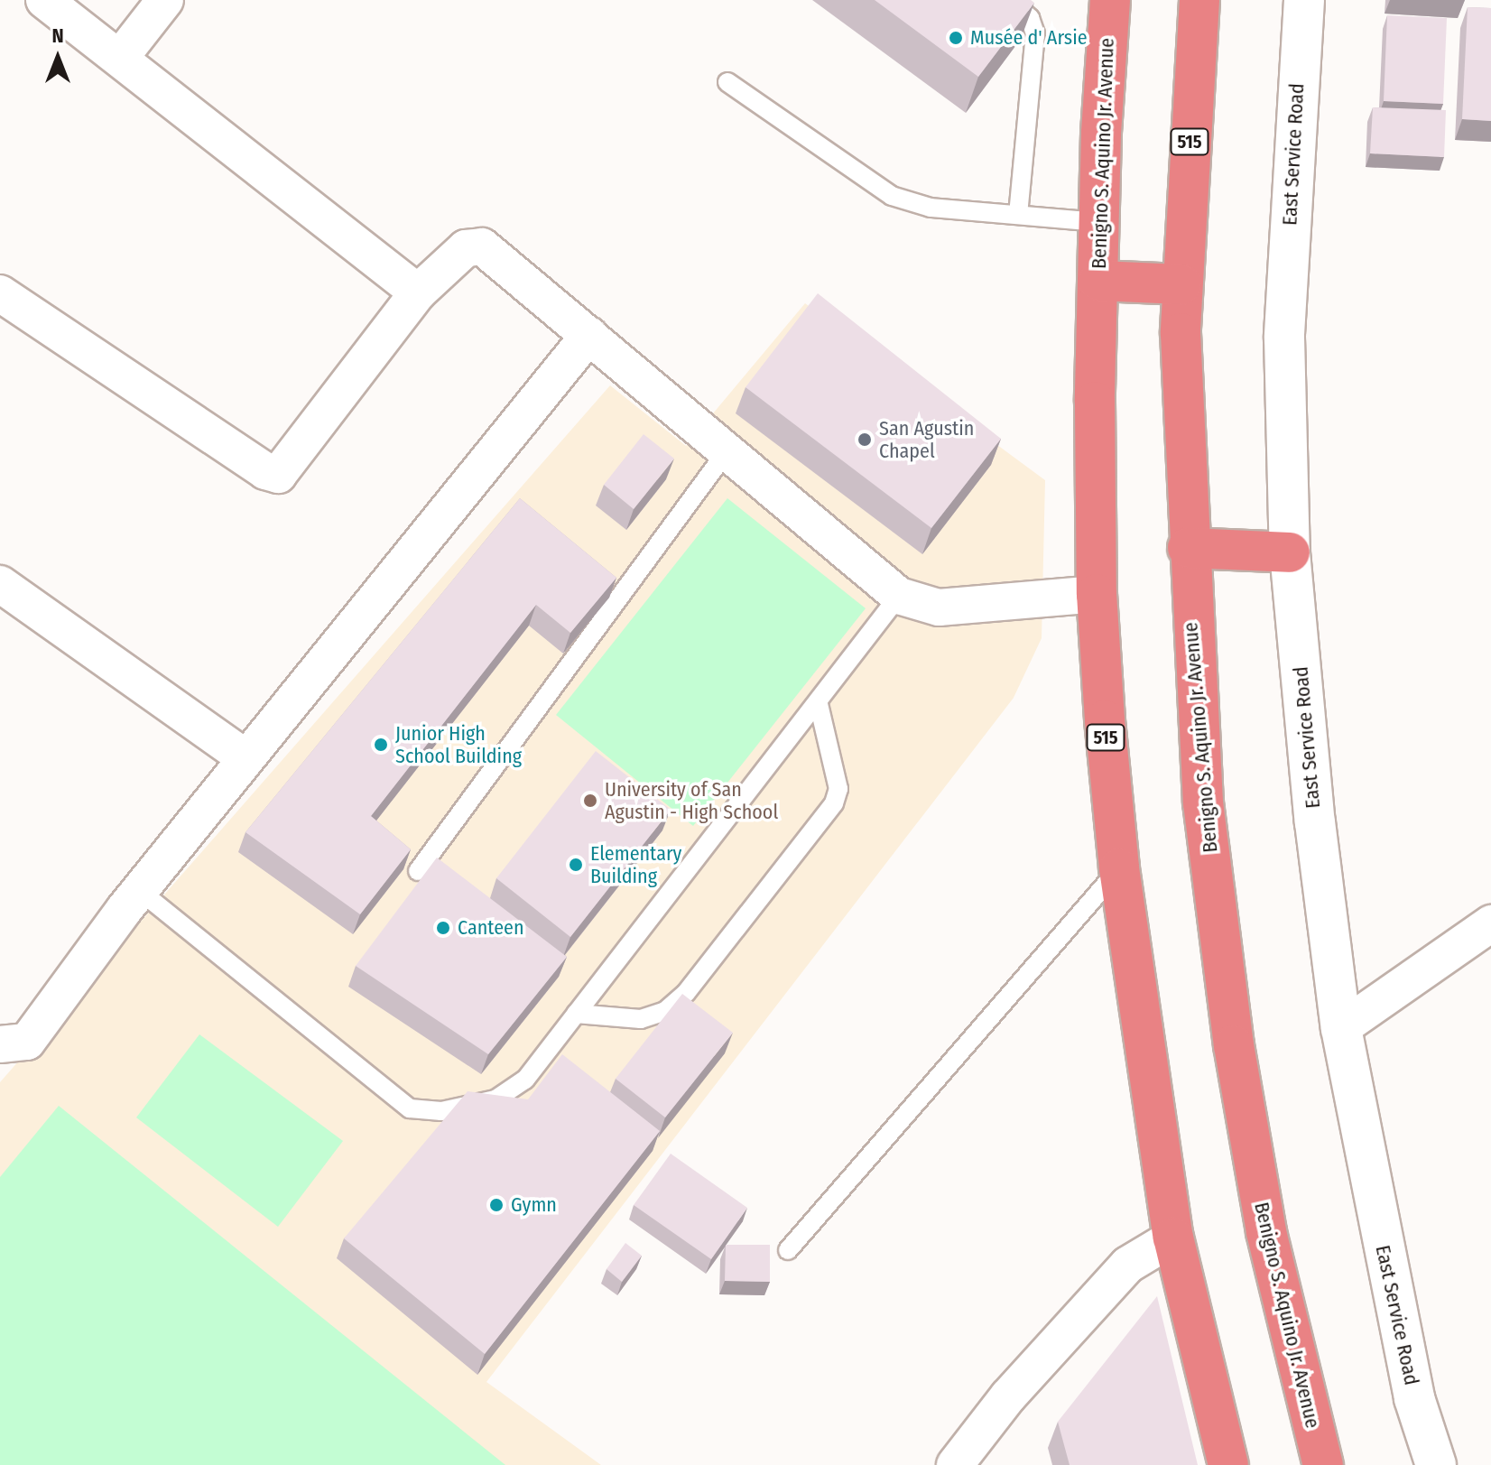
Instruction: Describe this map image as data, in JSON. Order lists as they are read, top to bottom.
{
  "streets": {
    "highway": ["515", "Benigno S. Aquino Jr. Avenue"],
    "street": ["East Service Road"]
  },
  "places": [
    "Musée d' Arsie",
    "San Agustin Chapel",
    "Junior High School Building",
    "University of San Agustin - High School",
    "Elementary Building",
    "Canteen",
    "Gymn"
  ],
  "north": "top"
}
